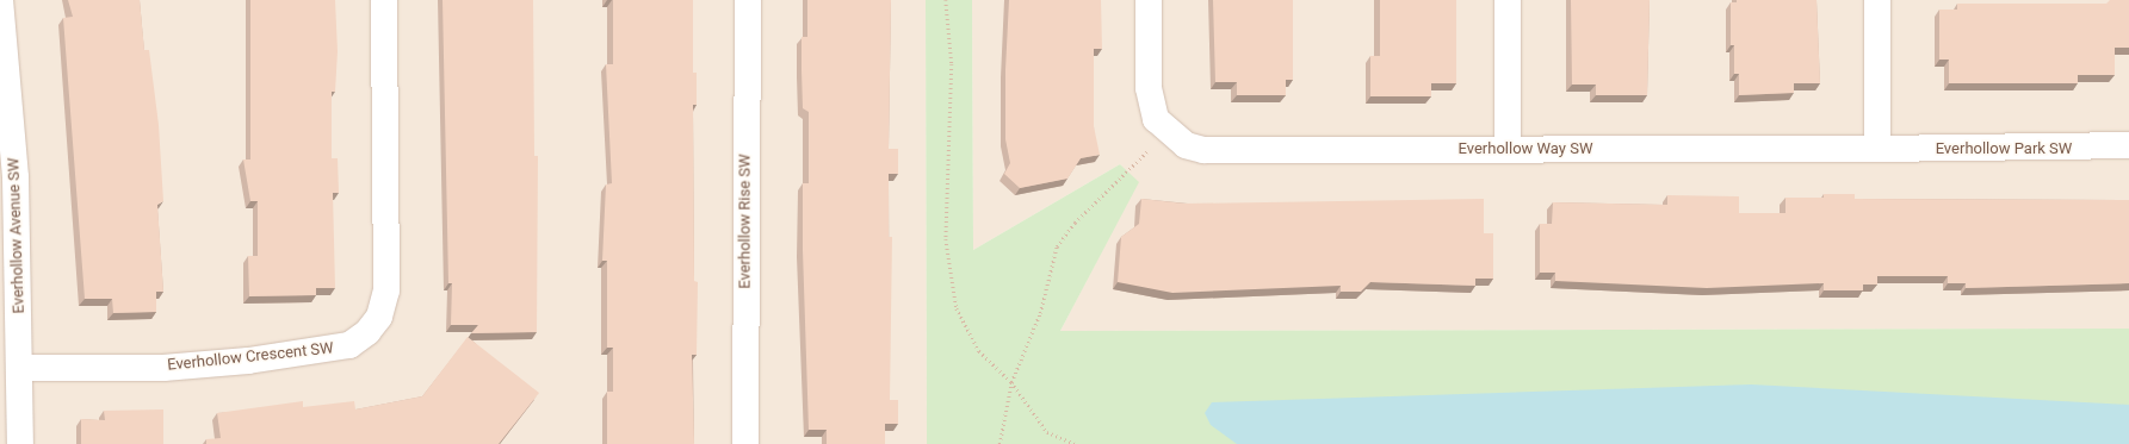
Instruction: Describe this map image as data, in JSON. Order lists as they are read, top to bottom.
{
  "streets": {
    "street": [
      "Everhollow Way SW",
      "Everhollow Park SW",
      "Everhollow Rise SW",
      "Everhollow Avenue SW",
      "Everhollow Crescent SW"
    ]
  },
  "crossings": [
    ["Everhollow Way SW", "Everhollow Park SW"],
    ["Everhollow Avenue SW", "Everhollow Crescent SW"]
  ]
}
